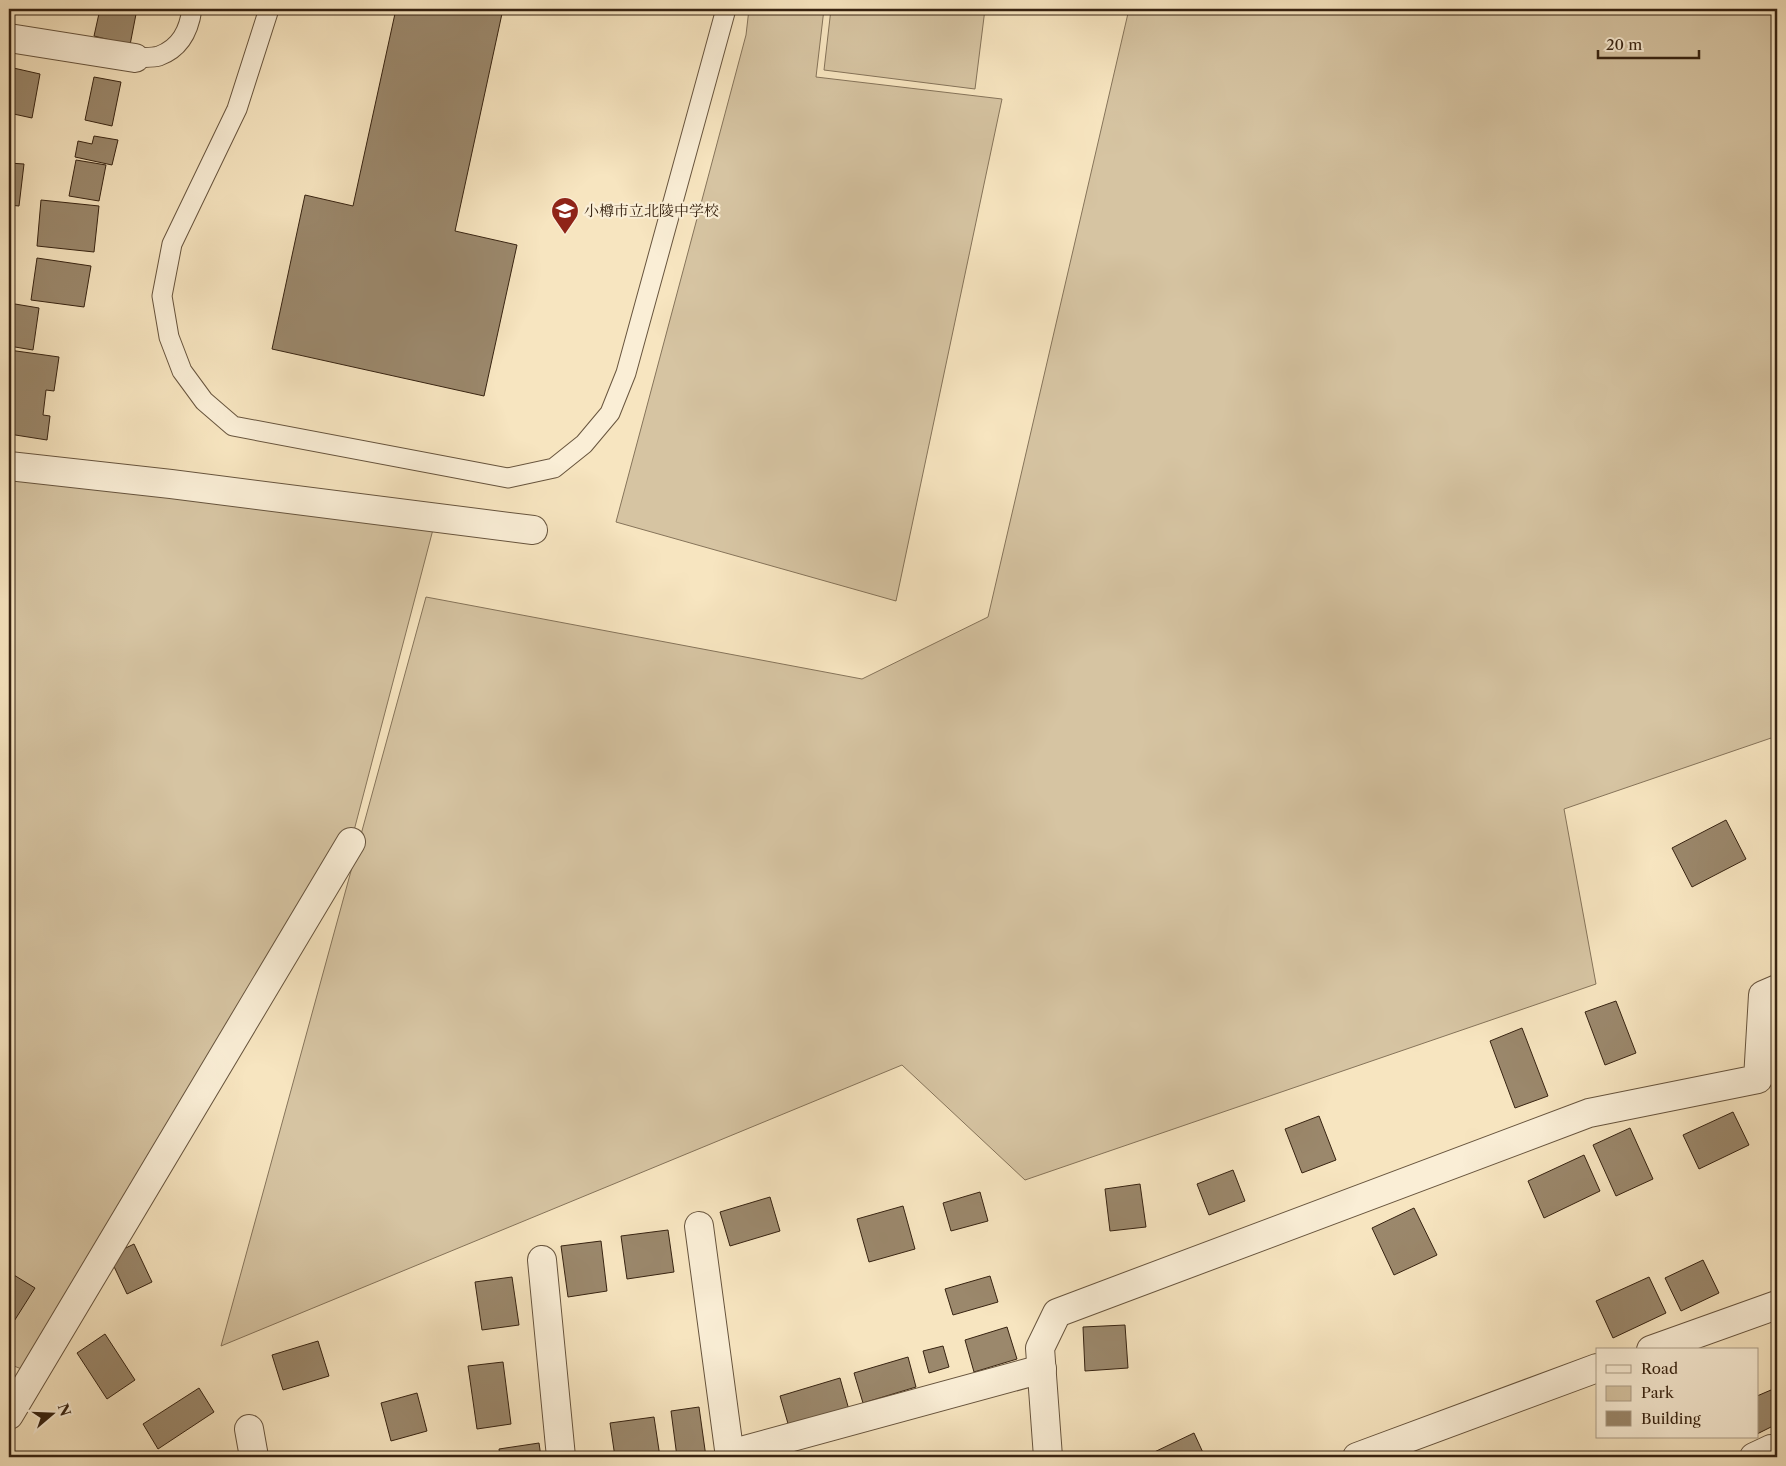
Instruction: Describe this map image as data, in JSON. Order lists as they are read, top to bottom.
{
  "places": {
    "school or university": ["小樽市立北陵中学校"]
  },
  "legend": ["Road", "Park", "Building"],
  "scale_bar": "20 m",
  "north": "right"
}
